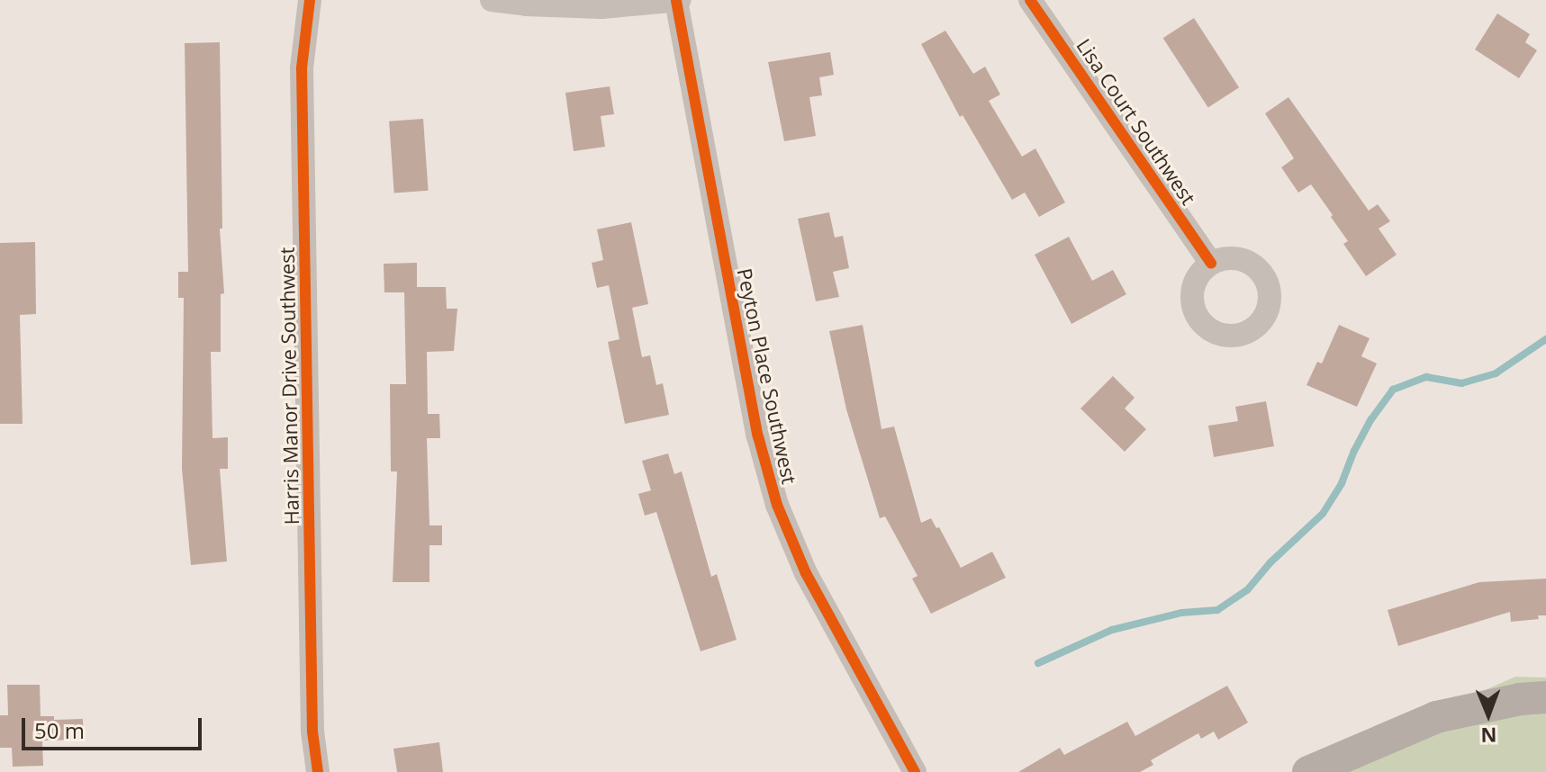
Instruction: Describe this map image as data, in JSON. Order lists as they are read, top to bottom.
{
  "streets": {
    "street": ["Lisa Court Southwest", "Peyton Place Southwest", "Harris Manor Drive Southwest"]
  },
  "scale_bar": "50 m",
  "north": "bottom"
}
